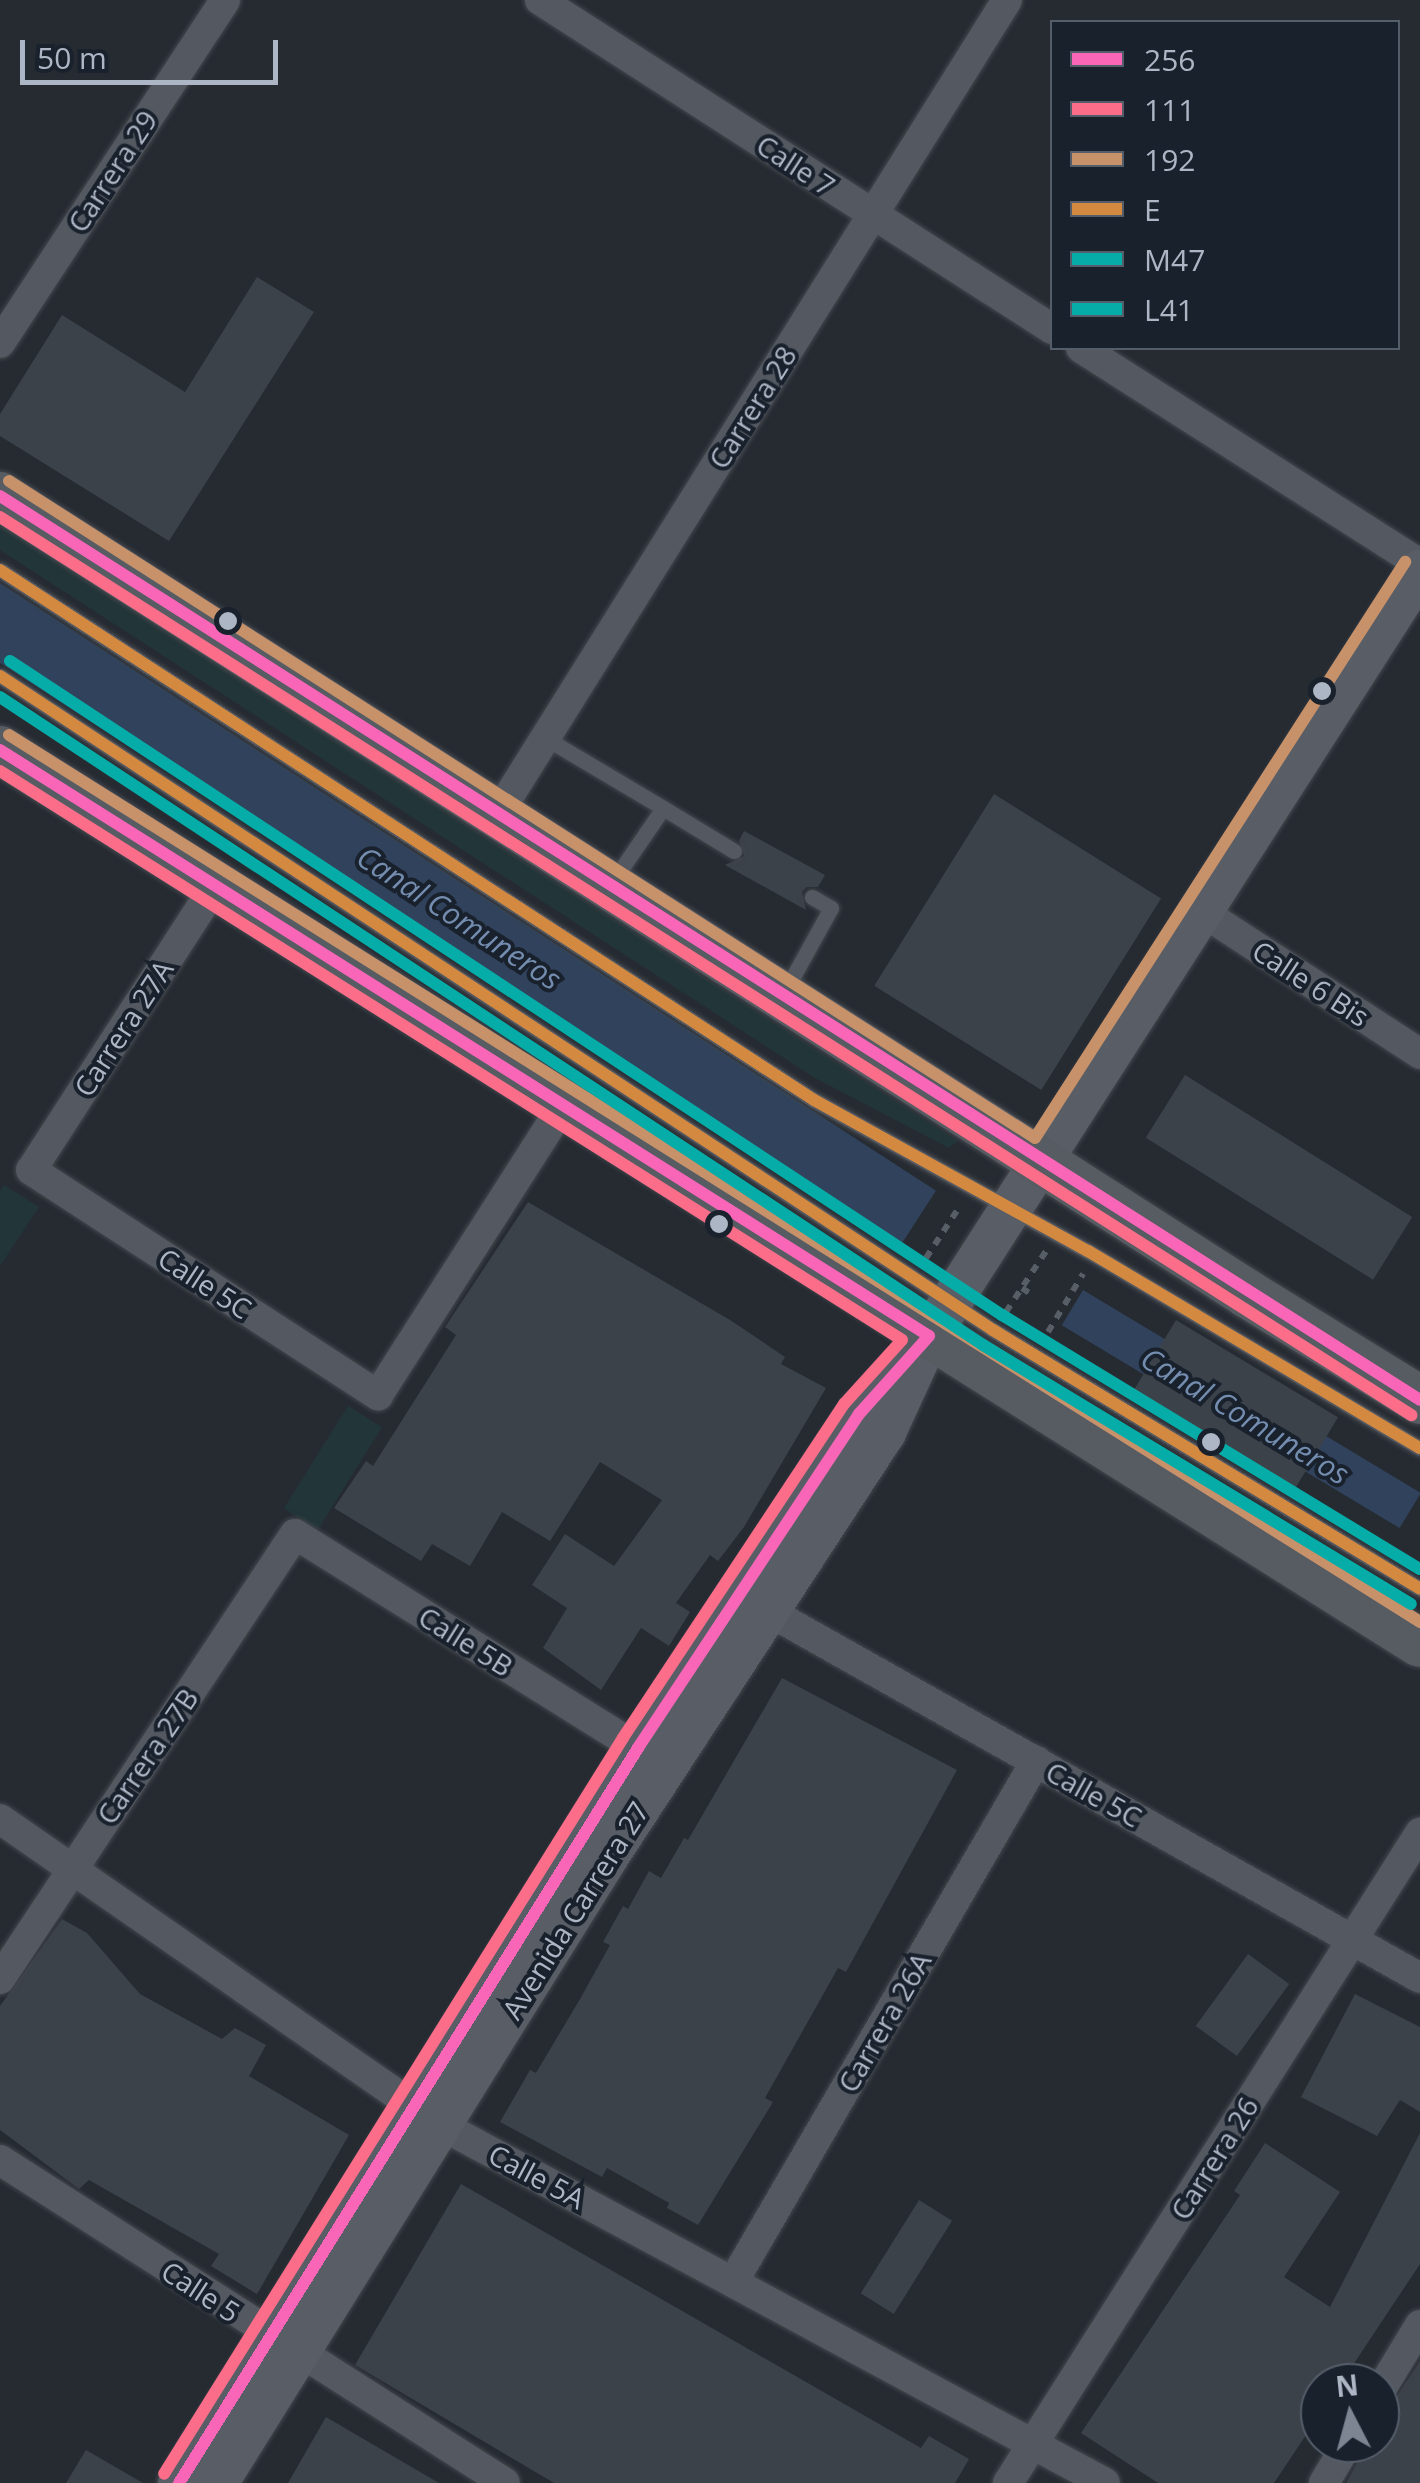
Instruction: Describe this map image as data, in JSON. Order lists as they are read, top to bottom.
{
  "streets": {
    "main road": ["Avenida Carrera 27"],
    "street": [
      "Calle 7",
      "Carrera 29",
      "Carrera 28",
      "Calle 6 Bis",
      "Carrera 27A",
      "Calle 5C",
      "Calle 5B",
      "Carrera 27B",
      "Carrera 26A",
      "Carrera 26",
      "Calle 5A",
      "Calle 5"
    ]
  },
  "crossings": [
    ["Calle 7", "Carrera 28"],
    ["Calle 6 Bis", "Avenida Carrera 27"],
    ["Carrera 27A", "Calle 5C"],
    ["Calle 5C", "Avenida Carrera 27"],
    ["Calle 5C", "Carrera 26A"],
    ["Calle 5C", "Carrera 26"],
    ["Calle 5B", "Carrera 27B"],
    ["Calle 5B", "Avenida Carrera 27"],
    ["Carrera 27B", "Calle 5A"],
    ["Avenida Carrera 27", "Calle 5A"],
    ["Avenida Carrera 27", "Calle 5"],
    ["Carrera 26A", "Calle 5A"],
    ["Carrera 26", "Calle 5A"]
  ],
  "water": ["Canal Comuneros"],
  "lines": [
    "transit line 192",
    "transit line 256",
    "transit line 111",
    "transit line E",
    "transit line L41",
    "transit line M47"
  ],
  "legend": [
    "256",
    "111",
    "192",
    "E",
    "M47",
    "L41"
  ],
  "scale_bar": "50 m",
  "north": "top"
}
